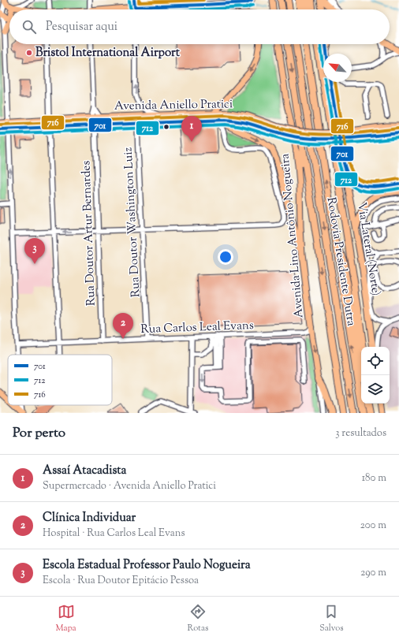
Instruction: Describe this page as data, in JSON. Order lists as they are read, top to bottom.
{
  "streets": {
    "highway": ["Rodovia Presidente Dutra"],
    "main road": ["Avenida Aniello Pratici", "Avenida Lino Antônio Nogueira", "Via Lateral (Norte)"],
    "street": ["Rua Doutor Washington Luiz", "Rua Doutor Artur Bernardes", "Rua Carlos Leal Evans"]
  },
  "crossings": [
    ["Avenida Aniello Pratici", "Rua Doutor Washington Luiz"],
    ["Avenida Aniello Pratici", "Rua Doutor Artur Bernardes"],
    ["Avenida Aniello Pratici", "Avenida Lino Antônio Nogueira"],
    ["Rua Doutor Washington Luiz", "Avenida Lino Antônio Nogueira"],
    ["Rua Doutor Washington Luiz", "Rua Carlos Leal Evans"],
    ["Rua Doutor Artur Bernardes", "Rua Carlos Leal Evans"]
  ],
  "places": ["Bristol International Airport"],
  "lines": ["transit line 701", "transit line 716", "transit line 712"],
  "legend": ["701", "712", "716"],
  "north": "top left",
  "page": {
    "search": "Pesquisar aqui",
    "pins": ["1", "3", "2"],
    "heading": ["Por perto", "3 resultados"],
    "list": [
      {
        "mark": "1",
        "name": "Assaí Atacadista",
        "note": "Supermercado · Avenida Aniello Pratici",
        "value": "180 m"
      },
      {
        "mark": "2",
        "name": "Clínica Individuar",
        "note": "Hospital · Rua Carlos Leal Evans",
        "value": "200 m"
      },
      {
        "mark": "3",
        "name": "Escola Estadual Professor Paulo Nogueira",
        "note": "Escola · Rua Doutor Epitácio Pessoa",
        "value": "290 m"
      }
    ],
    "nav": ["Mapa", "Rotas", "Salvos"]
  }
}
